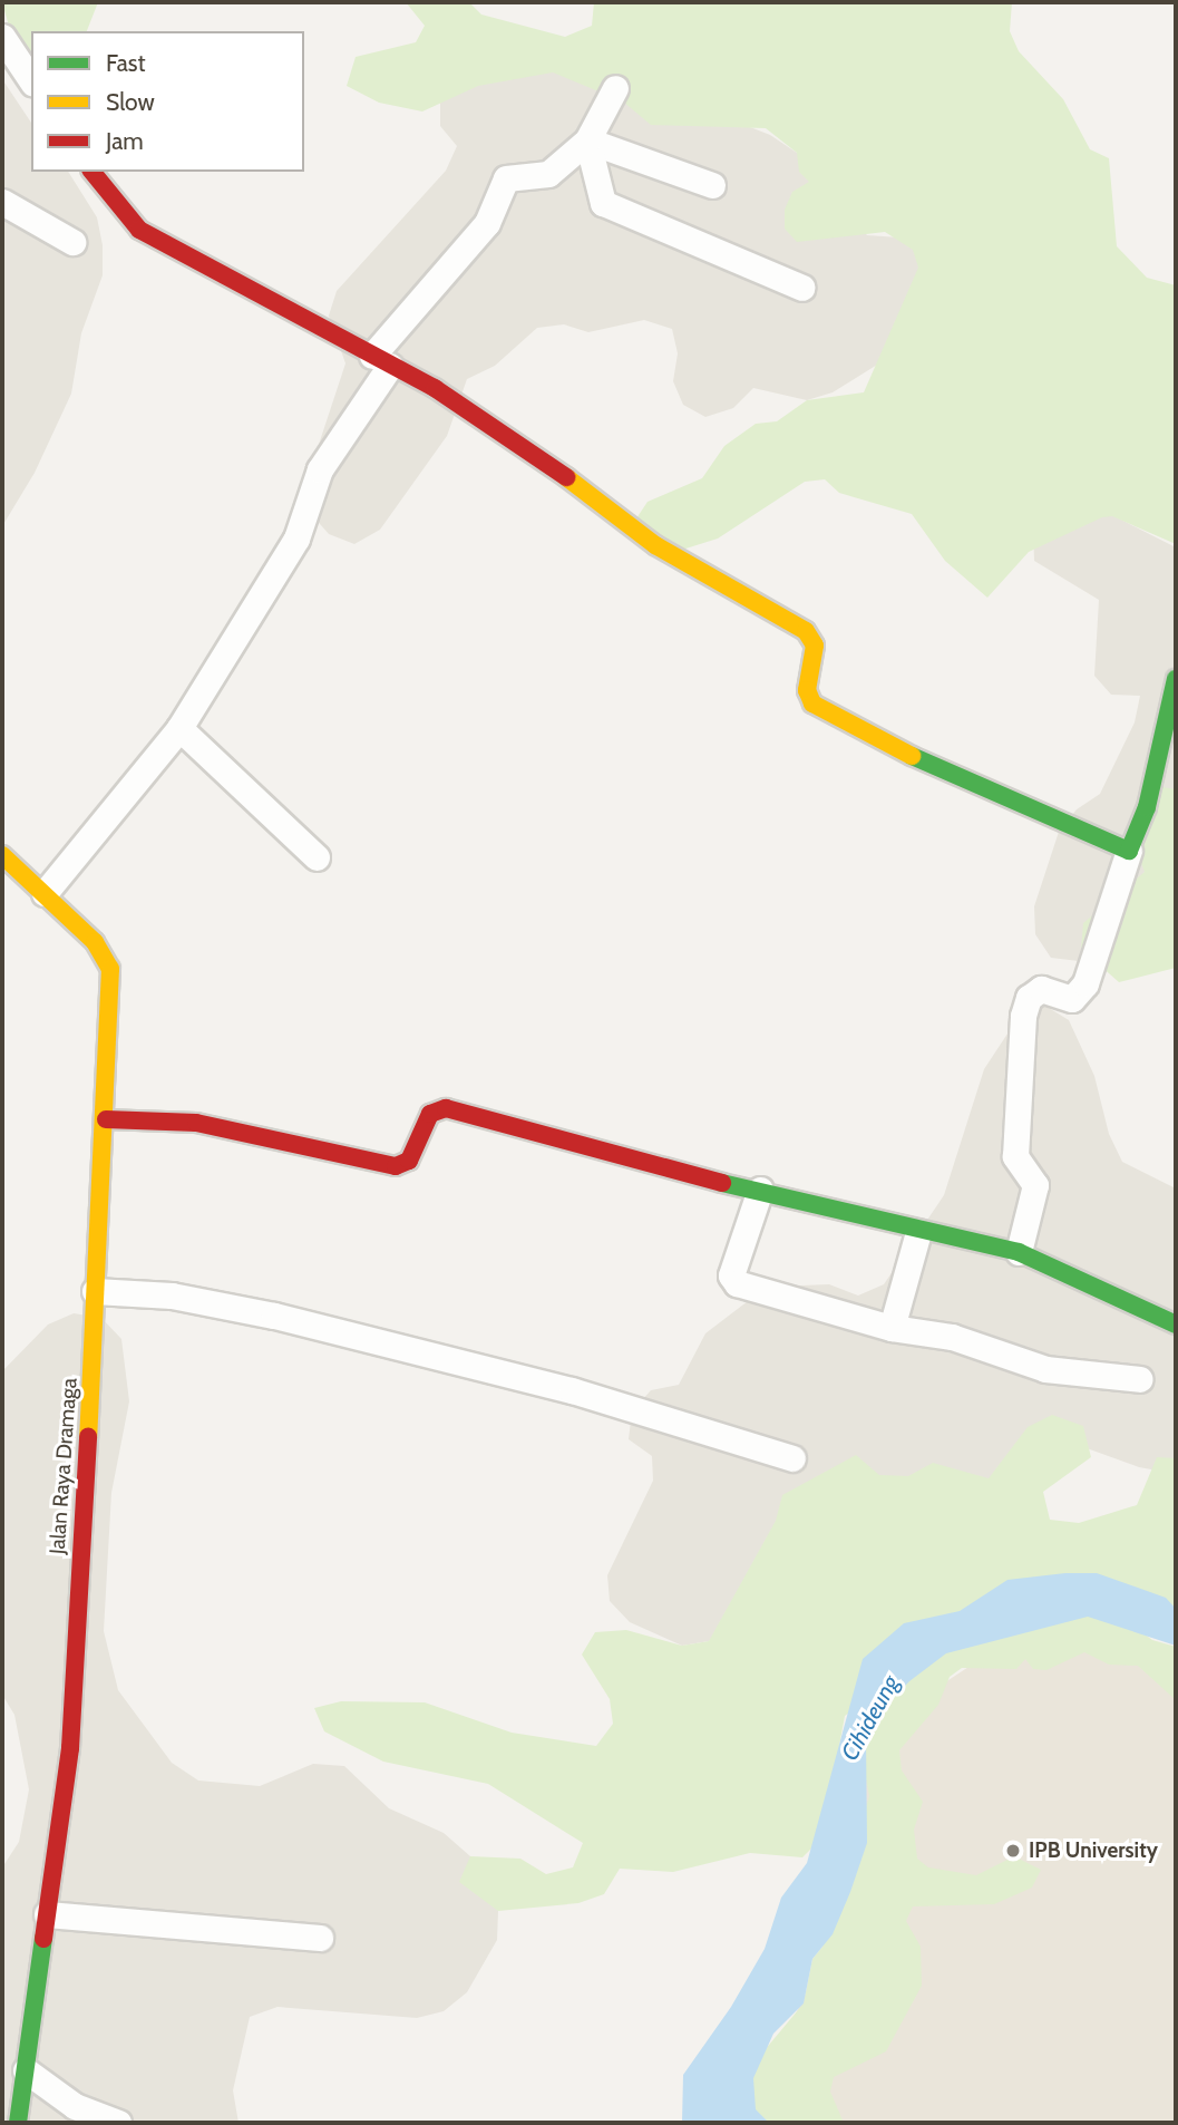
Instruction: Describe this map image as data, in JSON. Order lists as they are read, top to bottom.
{
  "streets": {
    "street": ["Jalan Raya Dramaga"]
  },
  "water": ["Cihideung"],
  "places": ["IPB University"],
  "legend": ["Fast", "Slow", "Jam"]
}
